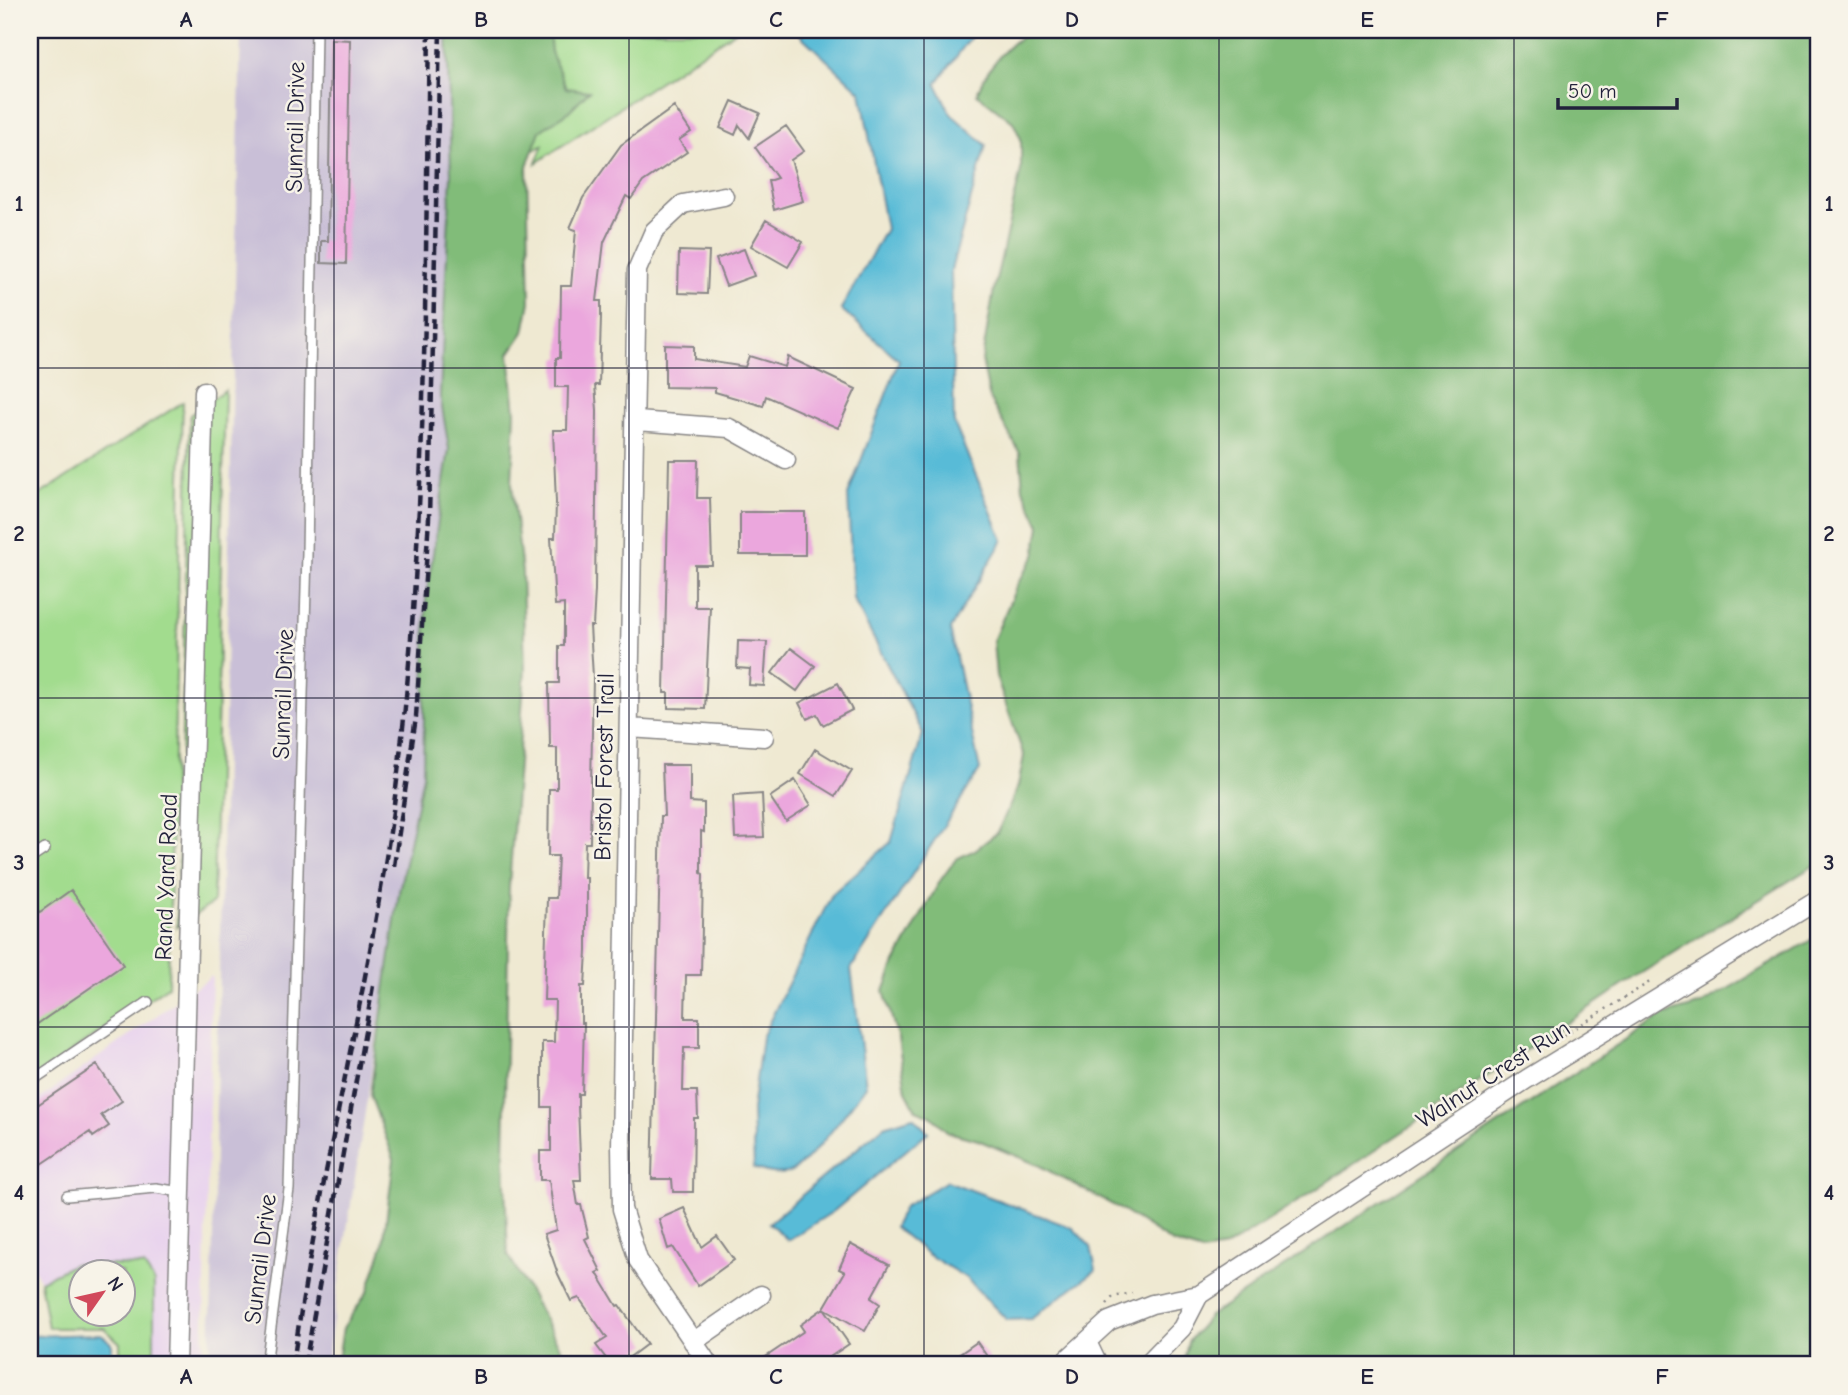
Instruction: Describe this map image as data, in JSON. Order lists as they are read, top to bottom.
{
  "streets": {
    "street": ["Bristol Forest Trail", "Rand Yard Road", "Walnut Crest Run"],
    "lane": ["Sunrail Drive"]
  },
  "scale_bar": "50 m",
  "north": "top right",
  "grid": {
    "columns": [
      "A",
      "B",
      "C",
      "D",
      "E",
      "F"
    ],
    "rows": [
      "1",
      "2",
      "3",
      "4"
    ]
  }
}
